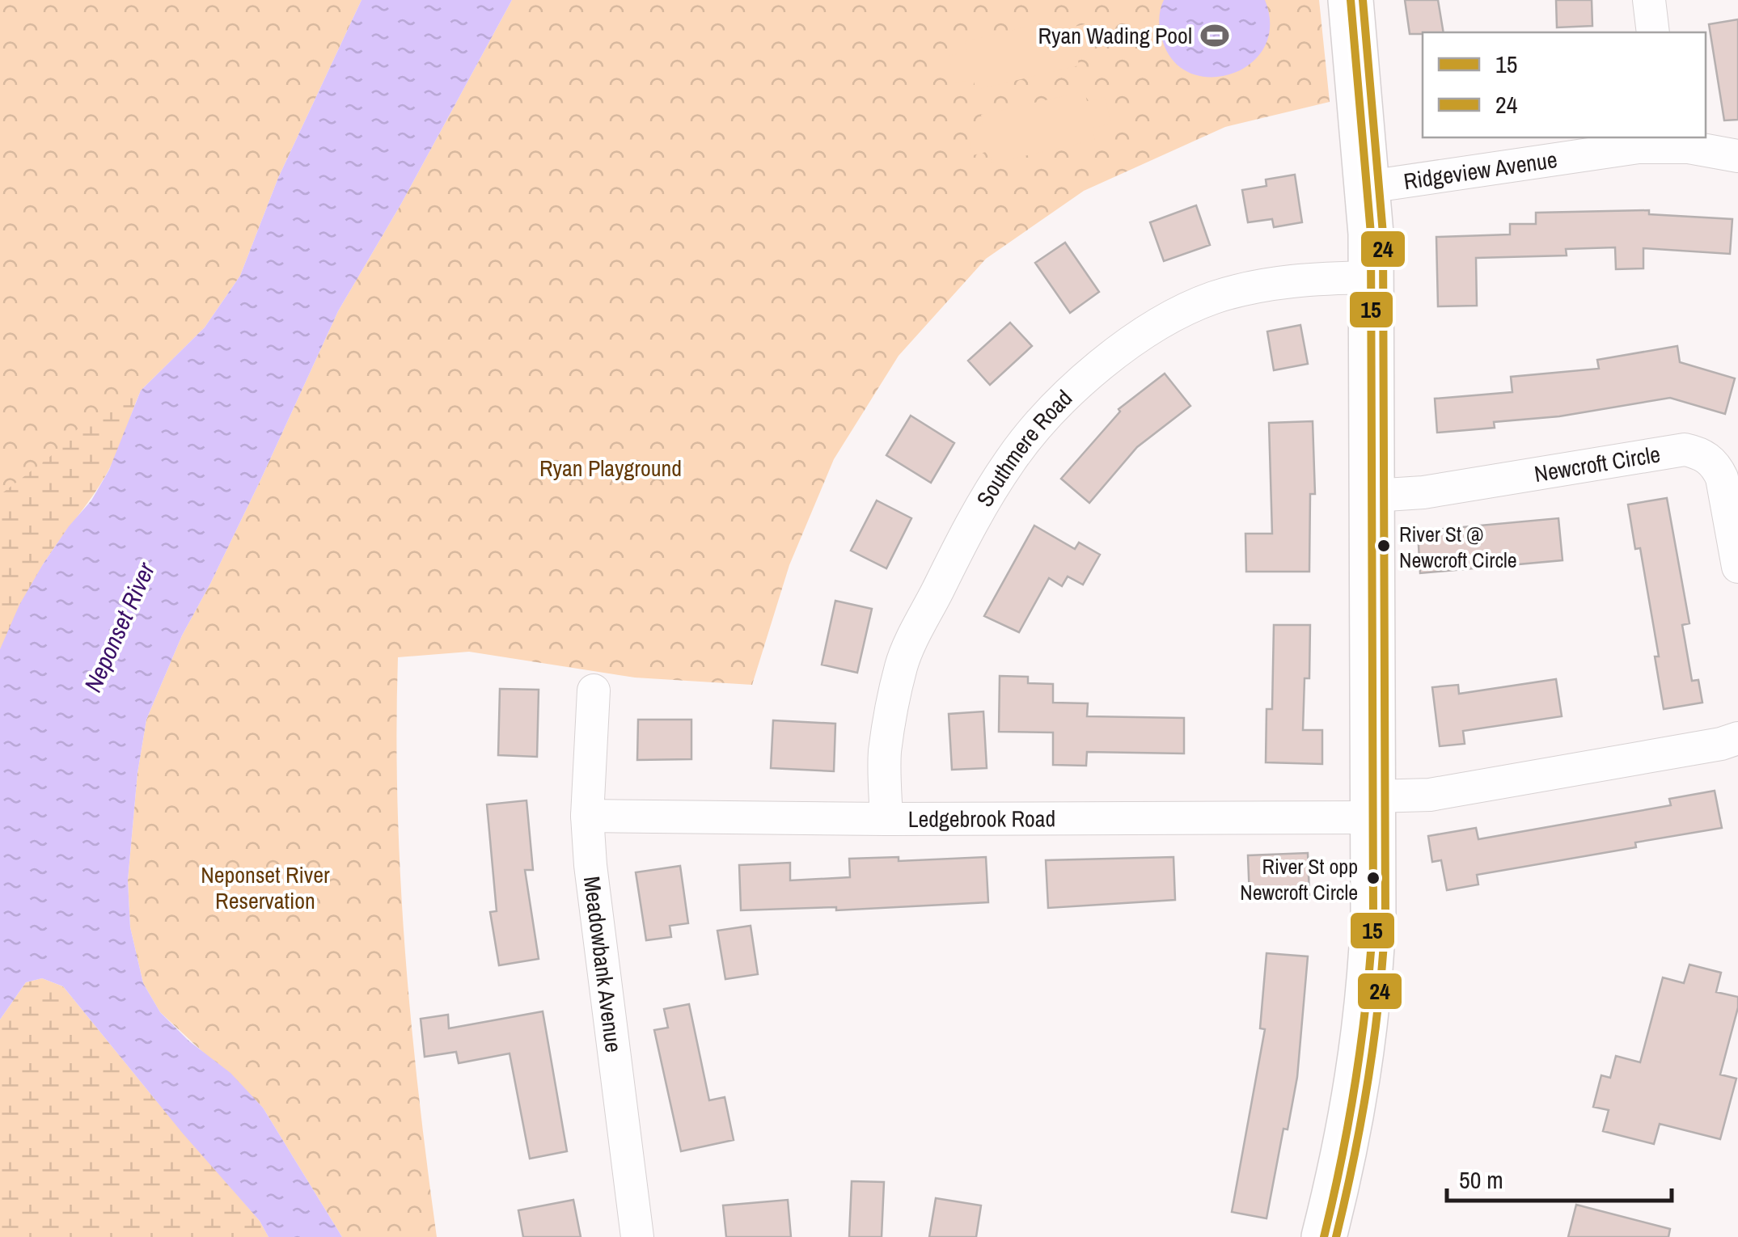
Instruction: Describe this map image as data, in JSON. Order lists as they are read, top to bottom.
{
  "streets": {
    "street": [
      "Ridgeview Avenue",
      "Southmere Road",
      "Newcroft Circle",
      "Ledgebrook Road",
      "Meadowbank Avenue"
    ]
  },
  "crossings": [
    ["Southmere Road", "Ledgebrook Road"],
    ["Ledgebrook Road", "Meadowbank Avenue"]
  ],
  "water": ["Neponset River"],
  "parks": ["Ryan Playground", "Neponset River Reservation"],
  "places": {
    "sports": ["Ryan Wading Pool"],
    "other": ["River St @ Newcroft Circle", "River St opp Newcroft Circle"]
  },
  "lines": ["transit line 15", "transit line 24"],
  "legend": ["15", "24"],
  "scale_bar": "50 m"
}
